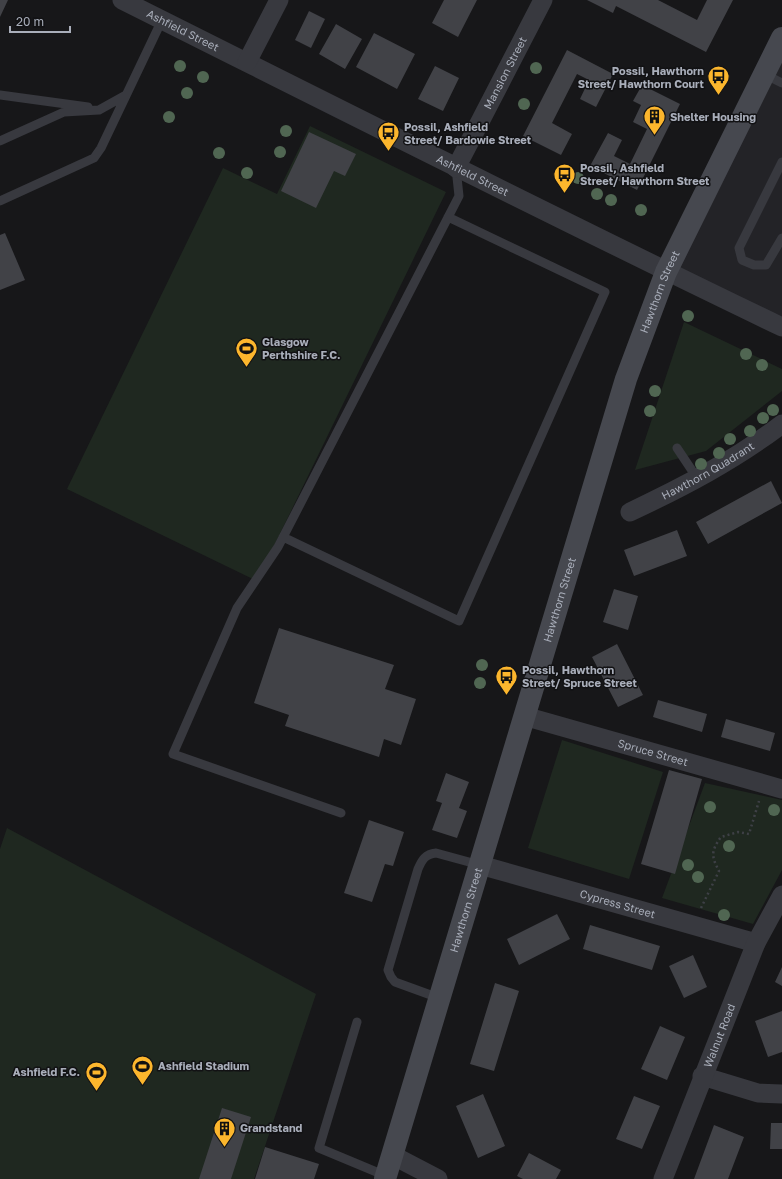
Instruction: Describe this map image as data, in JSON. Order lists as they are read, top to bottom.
{
  "streets": {
    "main road": ["Hawthorn Street"],
    "street": [
      "Ashfield Street",
      "Mansion Street",
      "Hawthorn Quadrant",
      "Spruce Street",
      "Cypress Street",
      "Walnut Road"
    ]
  },
  "crossings": [
    ["Ashfield Street", "Mansion Street"],
    ["Ashfield Street", "Hawthorn Street"],
    ["Hawthorn Street", "Spruce Street"],
    ["Hawthorn Street", "Cypress Street"],
    ["Cypress Street", "Walnut Road"]
  ],
  "places": {
    "bus stop": [
      "Possil, Hawthorn Street/ Hawthorn Court",
      "Possil, Ashfield Street/ Bardowie Street",
      "Possil, Ashfield Street/ Hawthorn Street",
      "Possil, Hawthorn Street/ Spruce Street"
    ],
    "building": ["Shelter Housing", "Grandstand"],
    "sports": ["Glasgow Perthshire F.C.", "Ashfield Stadium", "Ashfield F.C."]
  },
  "scale_bar": "20 m"
}
